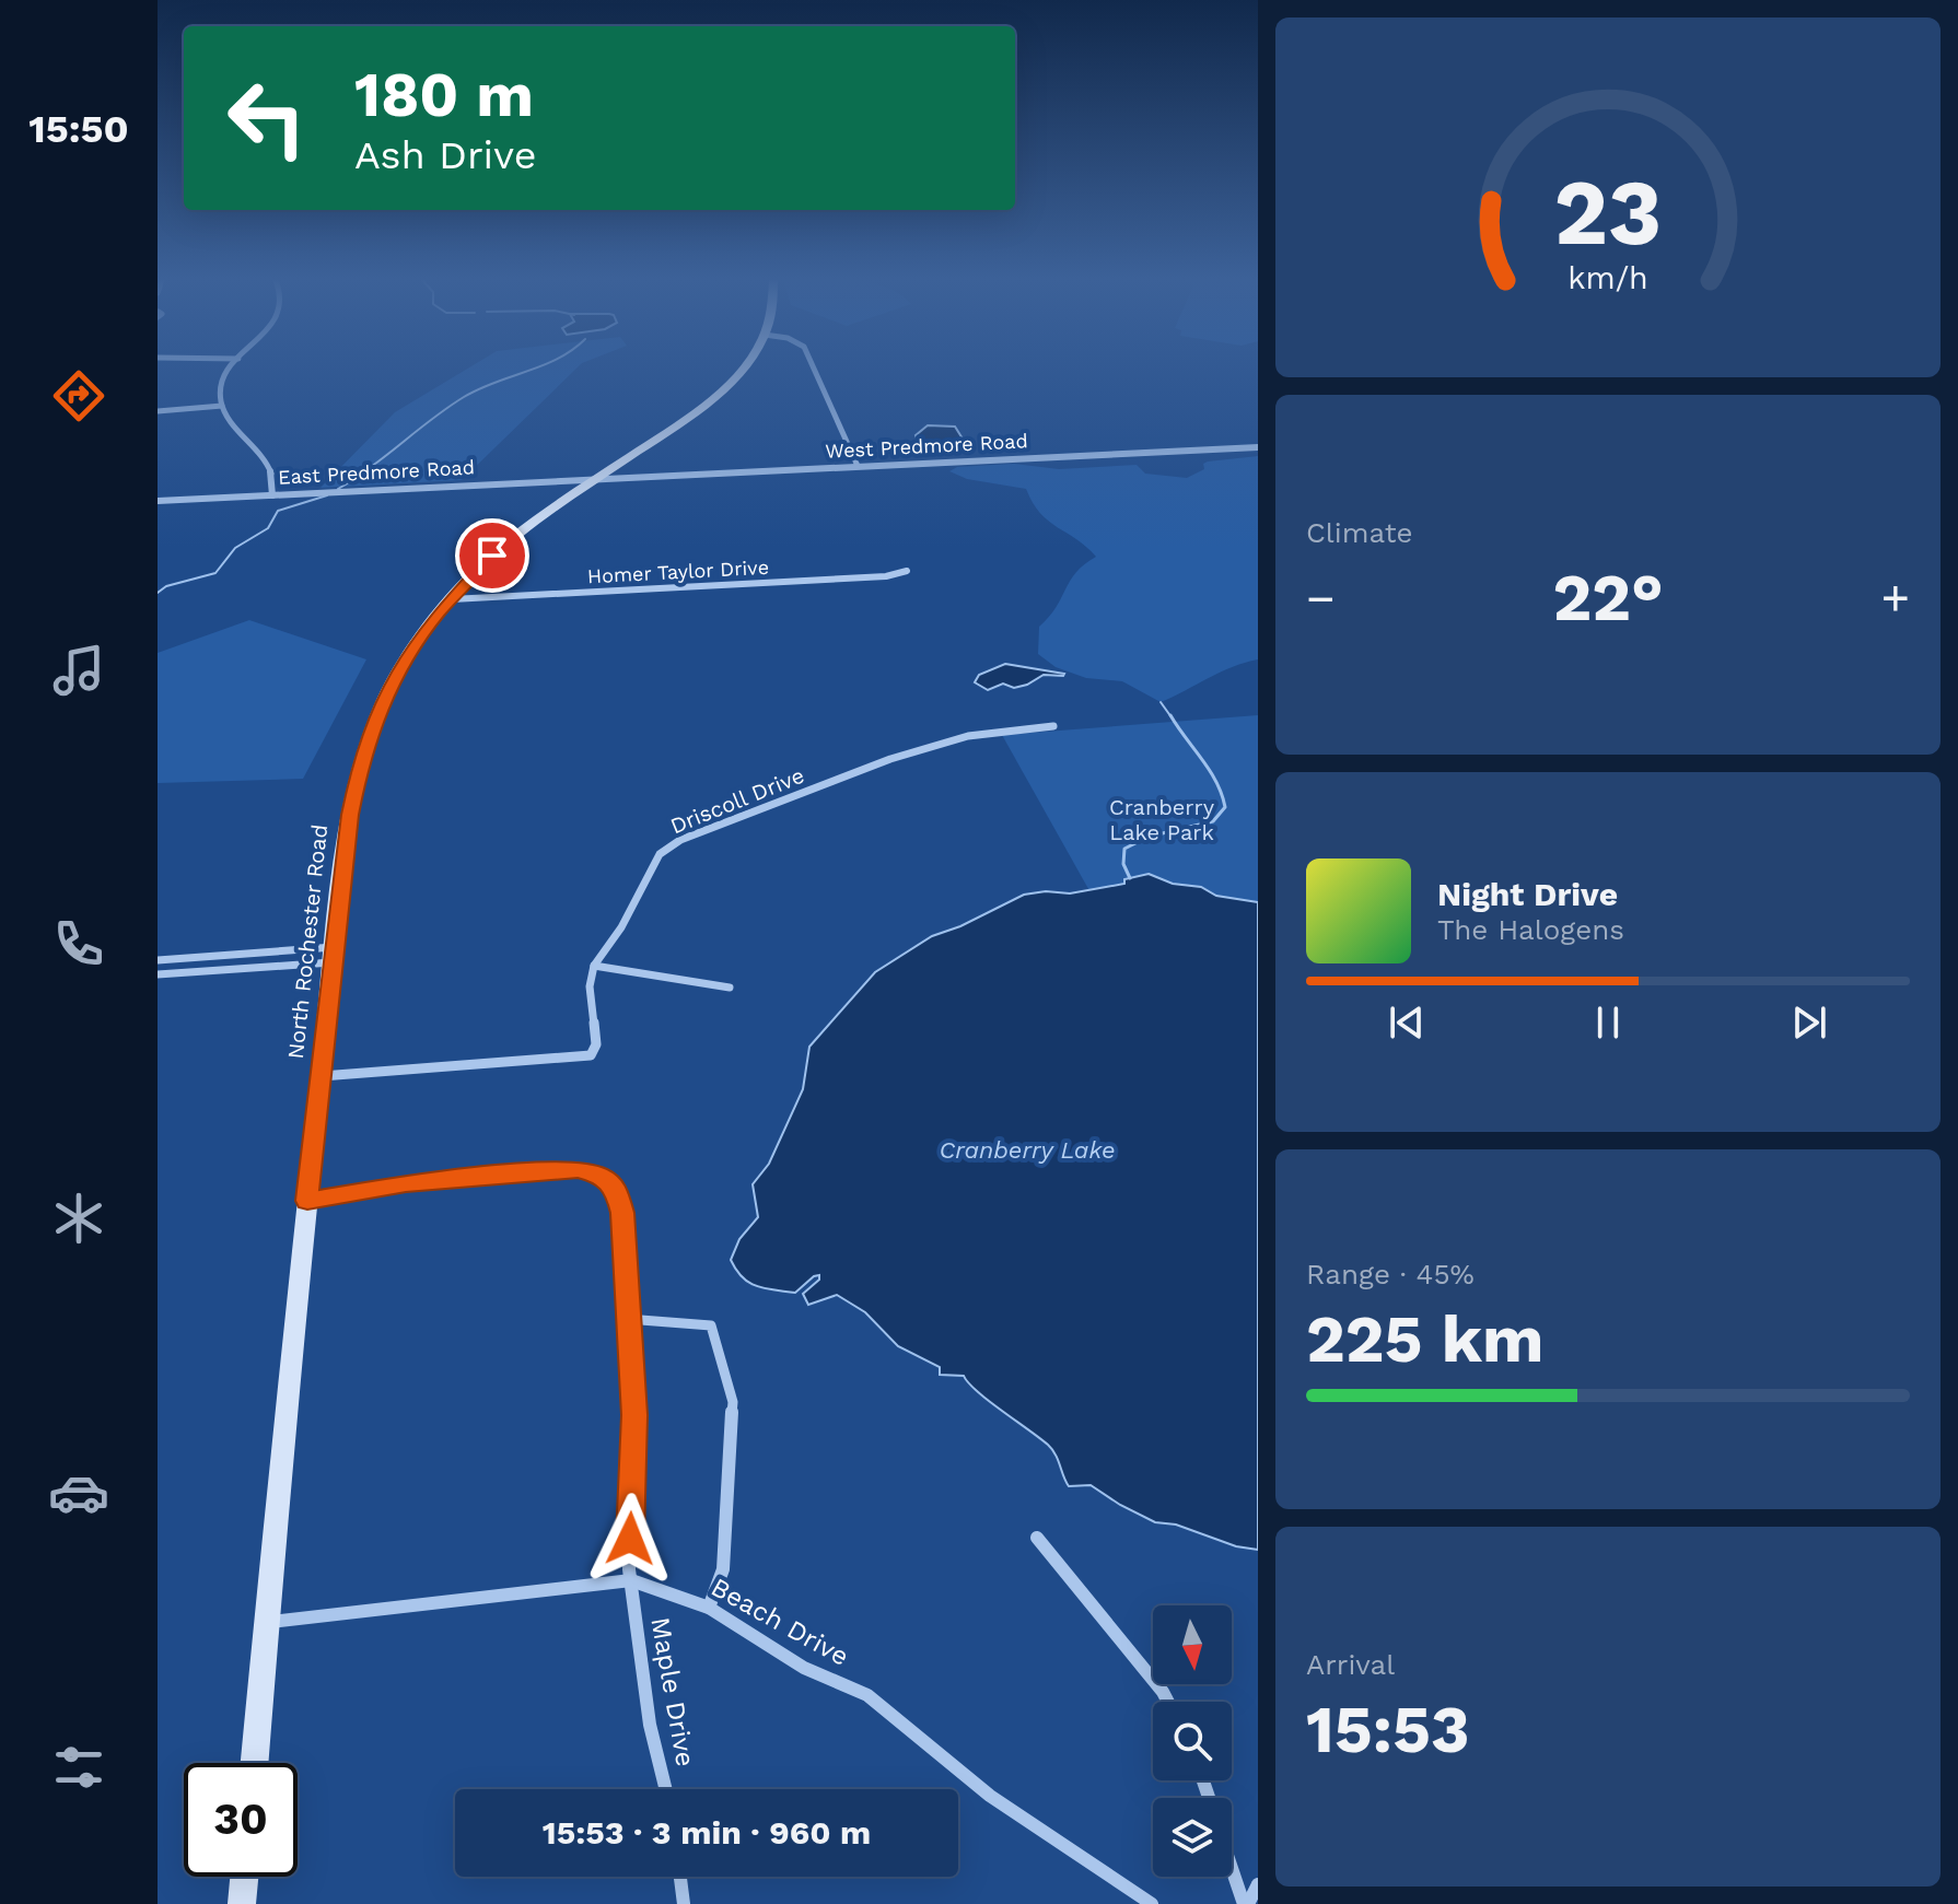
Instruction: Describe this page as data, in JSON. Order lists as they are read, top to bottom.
{
  "streets": {
    "main road": ["North Rochester Road"],
    "street": [
      "West Predmore Road",
      "East Predmore Road",
      "Homer Taylor Drive",
      "Driscoll Drive",
      "Beach Drive",
      "Maple Drive"
    ]
  },
  "crossings": [
    ["West Predmore Road", "East Predmore Road"],
    ["West Predmore Road", "North Rochester Road"],
    ["East Predmore Road", "North Rochester Road"],
    ["Homer Taylor Drive", "North Rochester Road"],
    ["North Rochester Road", "Beach Drive"],
    ["North Rochester Road", "Maple Drive"],
    ["Beach Drive", "Maple Drive"]
  ],
  "water": ["Cranberry Lake"],
  "parks": ["Cranberry Lake Park"],
  "north": "bottom",
  "page": {
    "tabs": "15:50",
    "turn": ["180 m", "Ash Drive"],
    "tile": [
      "Climate",
      ["Range · 45%", "225 km"],
      ["Arrival", "15:53"]
    ],
    "heat": ["−", "22°", "+"],
    "song": ["Night Drive", "The Halogens"],
    "limit": "30",
    "trip": "15:53 · 3 min · 960 m",
    "gauge": ["23", "km/h"]
  }
}
